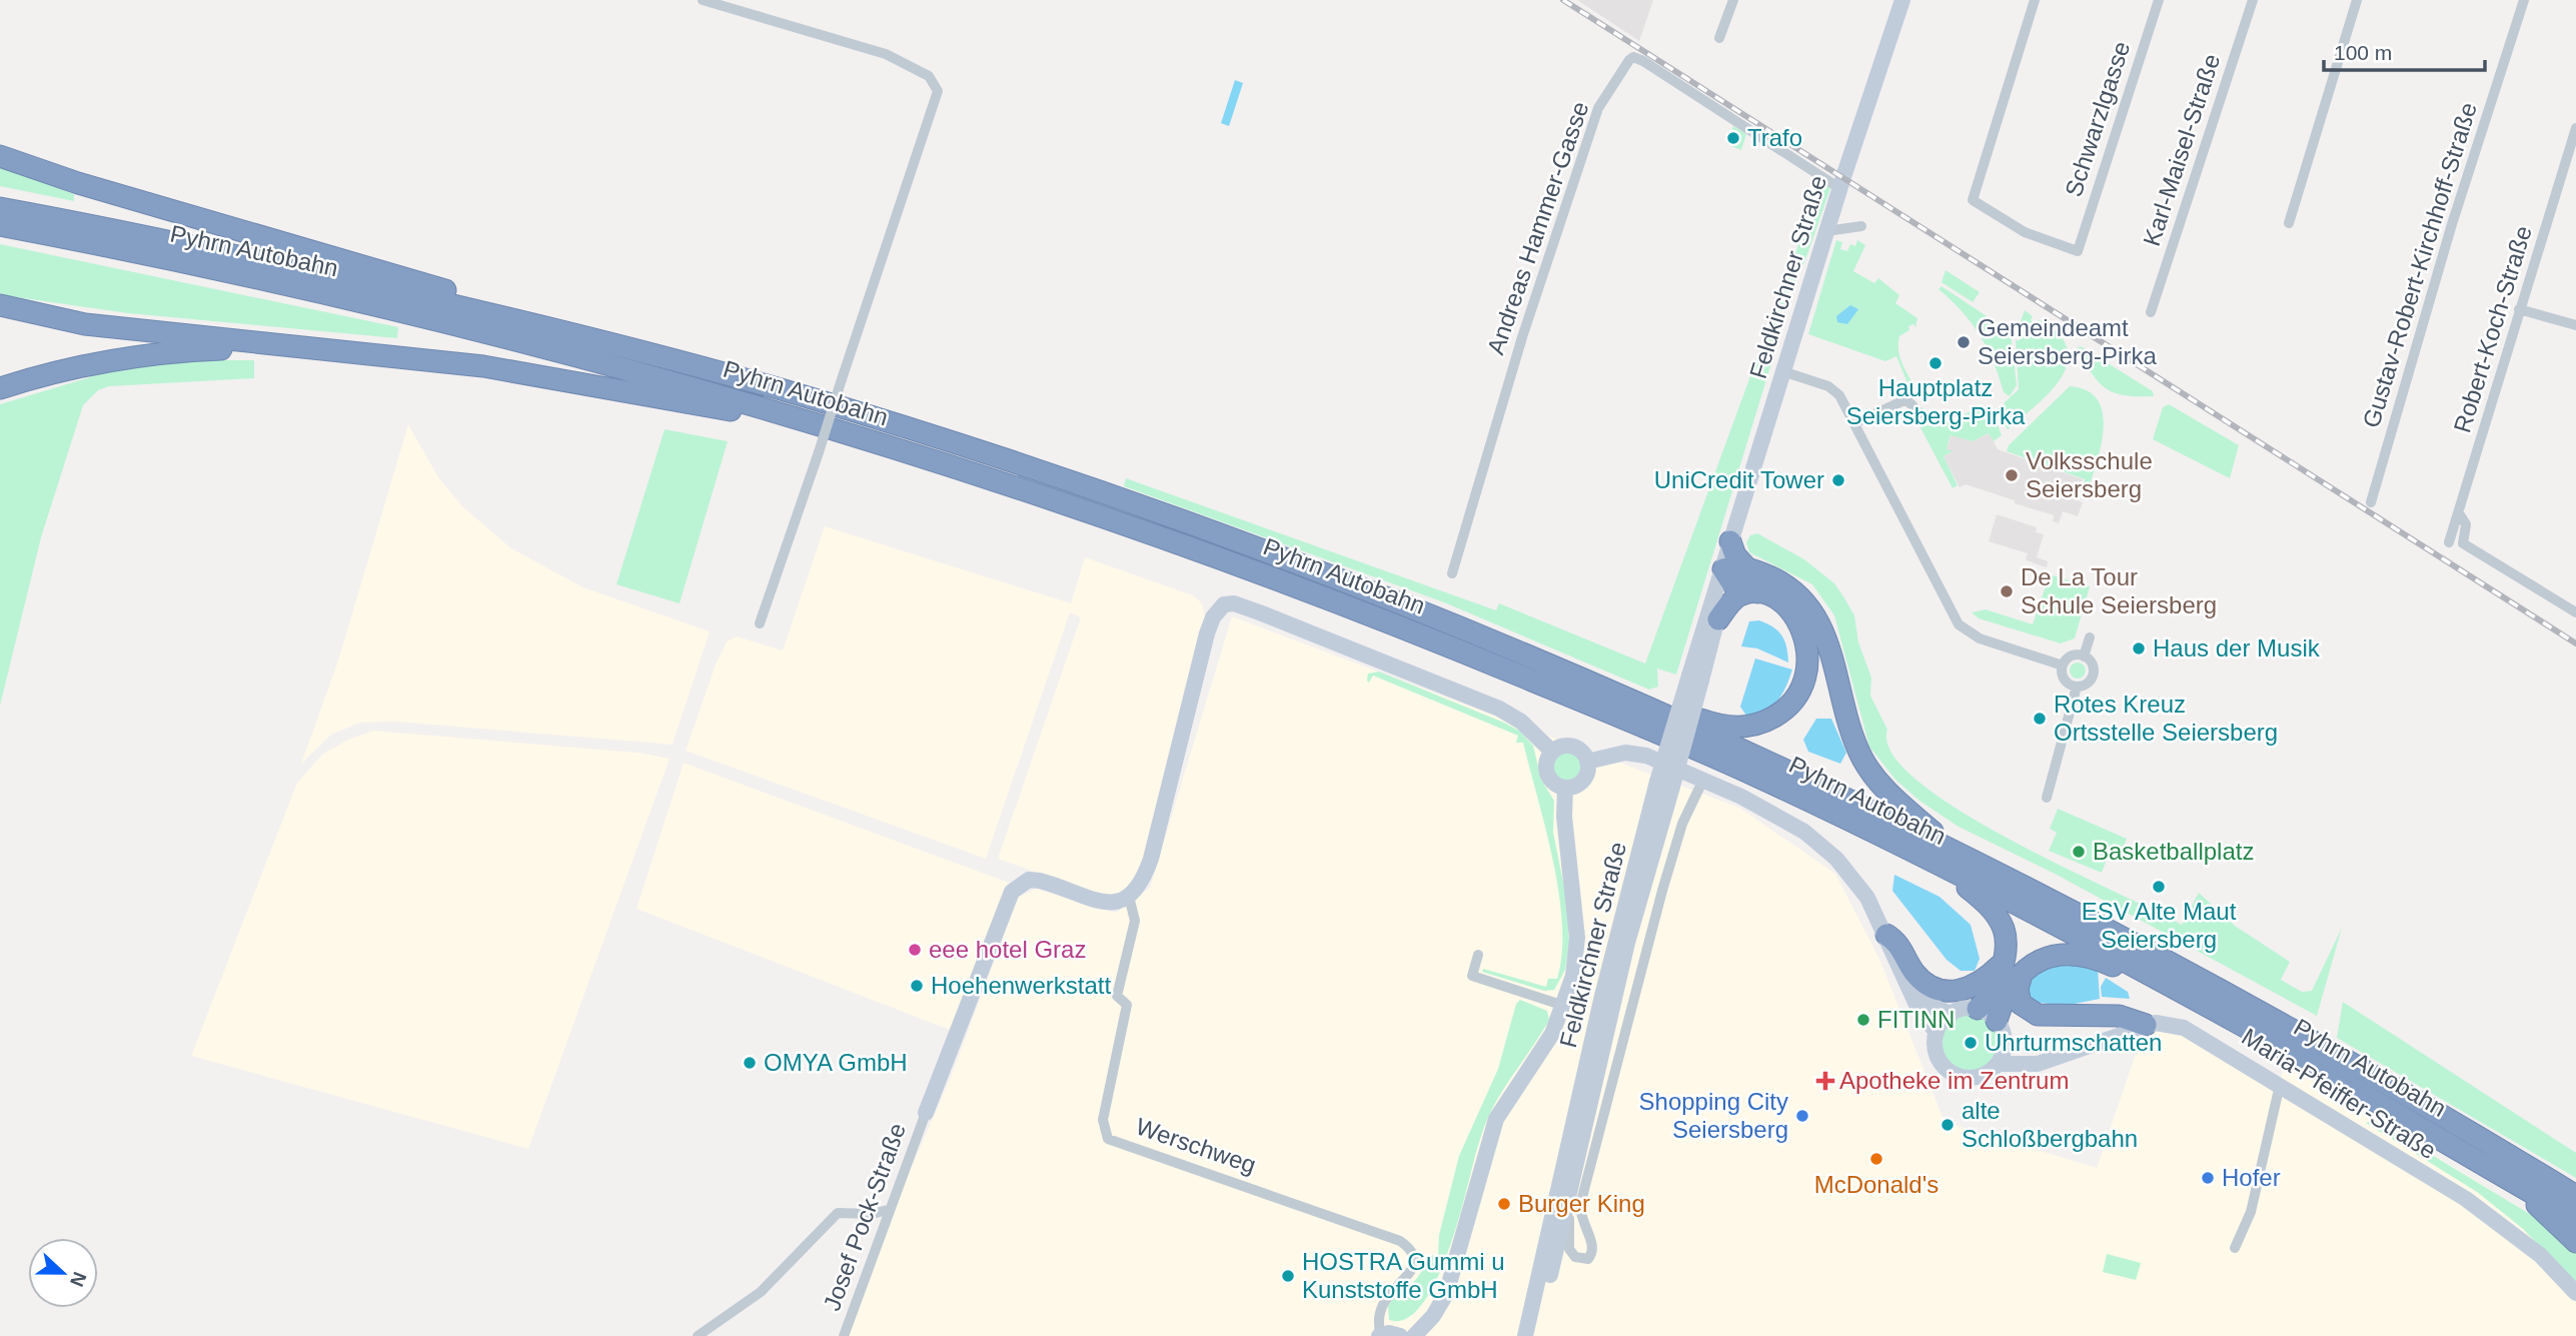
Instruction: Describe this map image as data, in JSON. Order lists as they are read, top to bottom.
{
  "streets": {
    "highway": ["Pyhrn Autobahn"],
    "main road": ["Feldkirchner Straße", "Maria-Pfeiffer-Straße"],
    "street": [
      "Schwarzlgasse",
      "Karl-Maisel-Straße",
      "Andreas Hammer-Gasse",
      "Gustav-Robert-Kirchhoff-Straße",
      "Robert-Koch-Straße",
      "Werschweg",
      "Josef Pock-Straße"
    ]
  },
  "crossings": [
    ["Andreas Hammer-Gasse", "Feldkirchner Straße"]
  ],
  "places": {
    "other": [
      "Trafo",
      "Gemeindeamt Seiersberg-Pirka",
      "Hauptplatz Seiersberg-Pirka",
      "Volksschule Seiersberg",
      "UniCredit Tower",
      "De La Tour Schule Seiersberg",
      "Haus der Musik",
      "Rotes Kreuz Ortsstelle Seiersberg",
      "Basketballplatz",
      "ESV Alte Maut Seiersberg",
      "eee hotel Graz",
      "Hoehenwerkstatt",
      "FITINN",
      "Uhrturmschatten",
      "OMYA GmbH",
      "Shopping City Seiersberg",
      "alte Schloßbergbahn",
      "McDonald's",
      "Hofer",
      "Burger King",
      "HOSTRA Gummi u Kunststoffe GmbH"
    ],
    "health": ["Apotheke im Zentrum"]
  },
  "scale_bar": "100 m",
  "north": "right"
}
